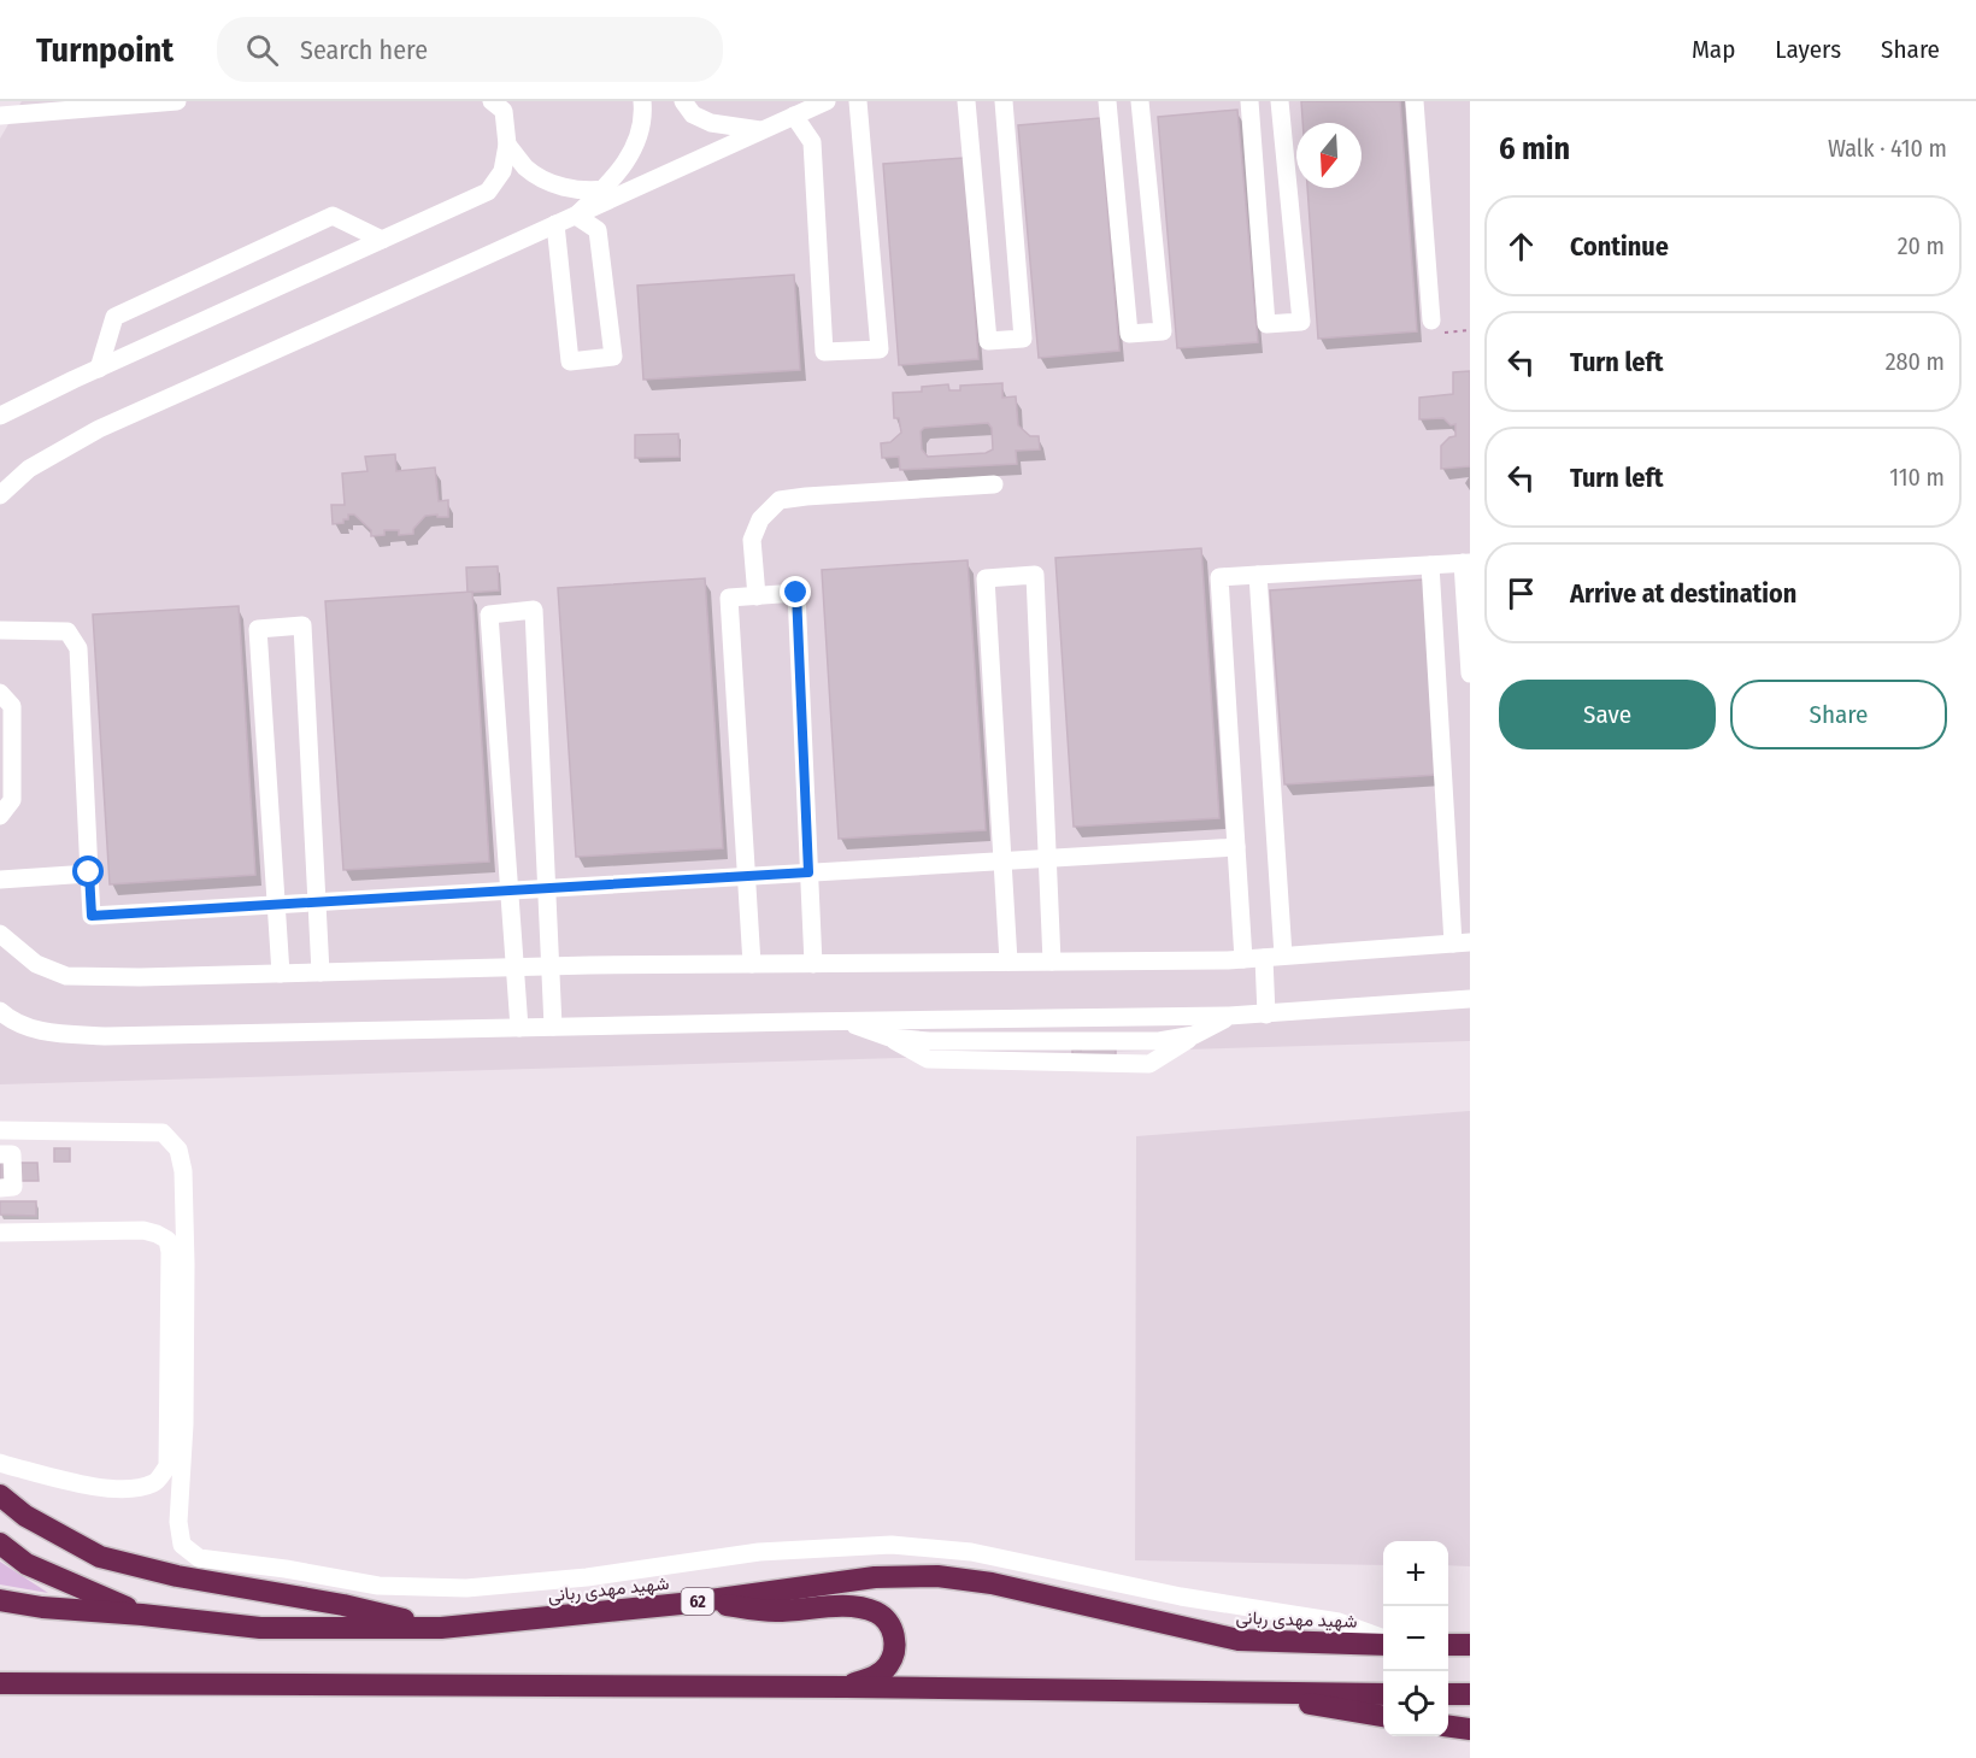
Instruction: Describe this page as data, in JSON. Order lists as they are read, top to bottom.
{
  "streets": {
    "highway": ["شهید مهدی ربانی", "62"]
  },
  "north": "bottom",
  "page": {
    "header": "Turnpoint",
    "search": "Search here",
    "nav": ["Map", "Layers", "Share"],
    "heading": ["6 min", "Walk · 410 m"],
    "list": [
      ["Continue", "20 m"],
      ["Turn left", "280 m"],
      ["Turn left", "110 m"],
      "Arrive at destination"
    ],
    "buttons": ["Save", "Share"],
    "map_buttons": ["+", "−"]
  }
}
